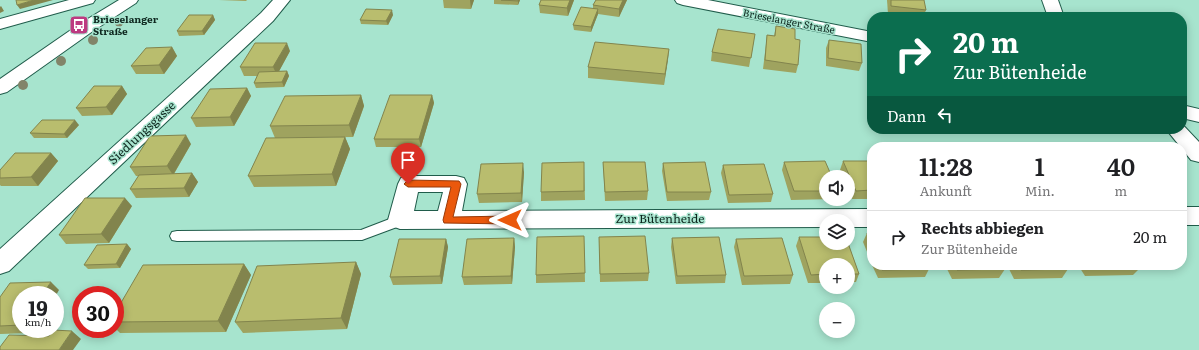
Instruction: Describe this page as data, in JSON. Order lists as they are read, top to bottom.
{
  "streets": {
    "street": ["Brieselanger Straße", "Siedlungsgasse", "Zur Bütenheide"]
  },
  "places": {
    "bus stop": ["Brieselanger Straße"]
  },
  "page": {
    "turn": ["20 m", "Zur Bütenheide"],
    "then": "Dann",
    "eta": [
      "11:28",
      "Ankunft",
      "1",
      "Min.",
      "40",
      "m"
    ],
    "map_buttons": ["+", "−"],
    "list": [
      {
        "name": "Rechts abbiegen",
        "note": "Zur Bütenheide",
        "value": "20 m"
      }
    ],
    "speed": "19 km/h",
    "limit": "30"
  }
}
